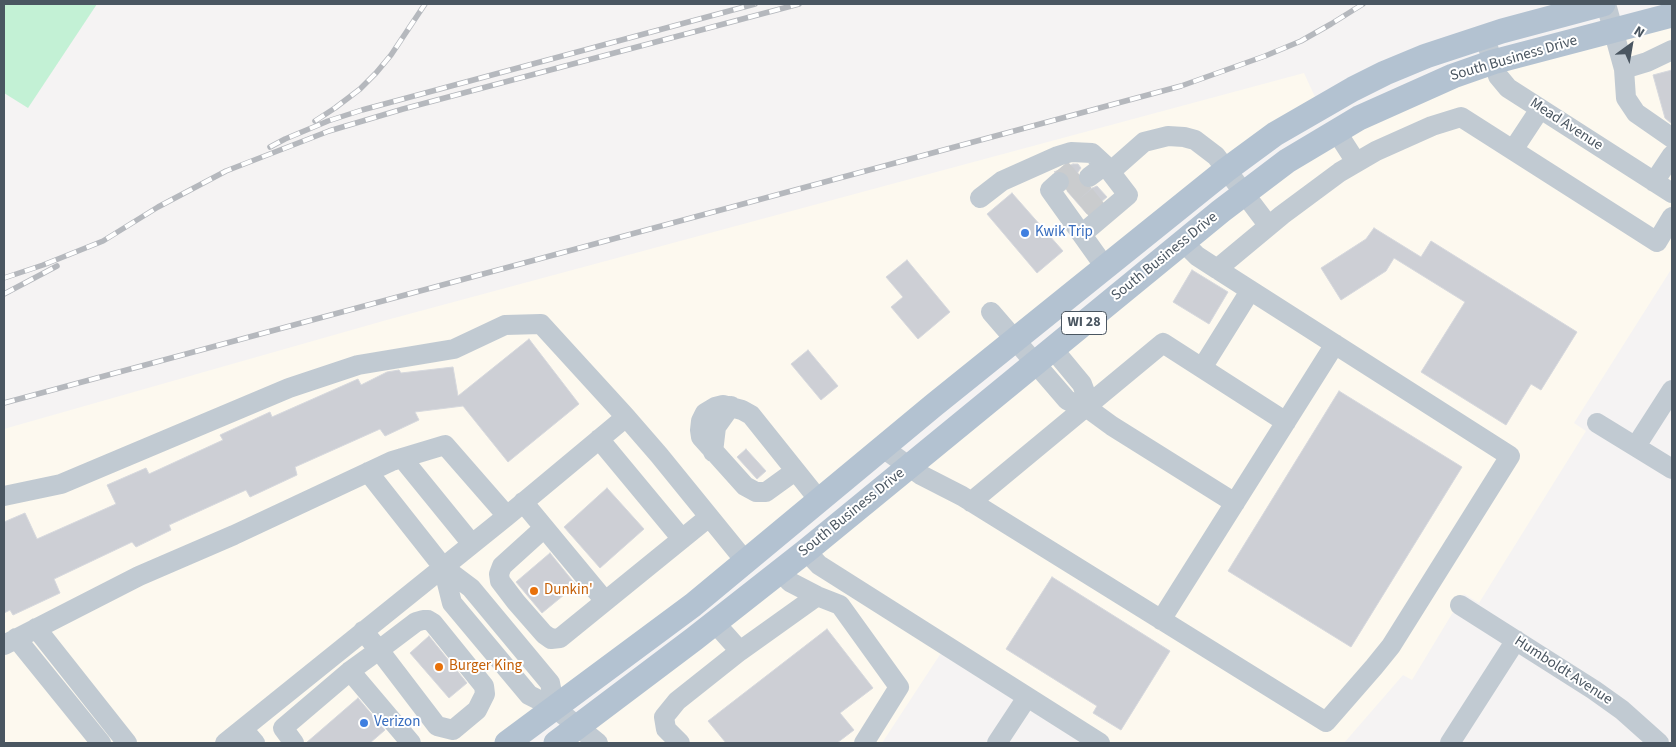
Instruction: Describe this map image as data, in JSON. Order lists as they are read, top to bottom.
{
  "streets": {
    "main road": ["South Business Drive", "WI 28"],
    "street": ["Mead Avenue", "Humboldt Avenue"]
  },
  "crossings": [
    ["South Business Drive", "Mead Avenue"]
  ],
  "places": [
    "Kwik Trip",
    "Dunkin'",
    "Burger King",
    "Verizon"
  ],
  "north": "top right"
}
